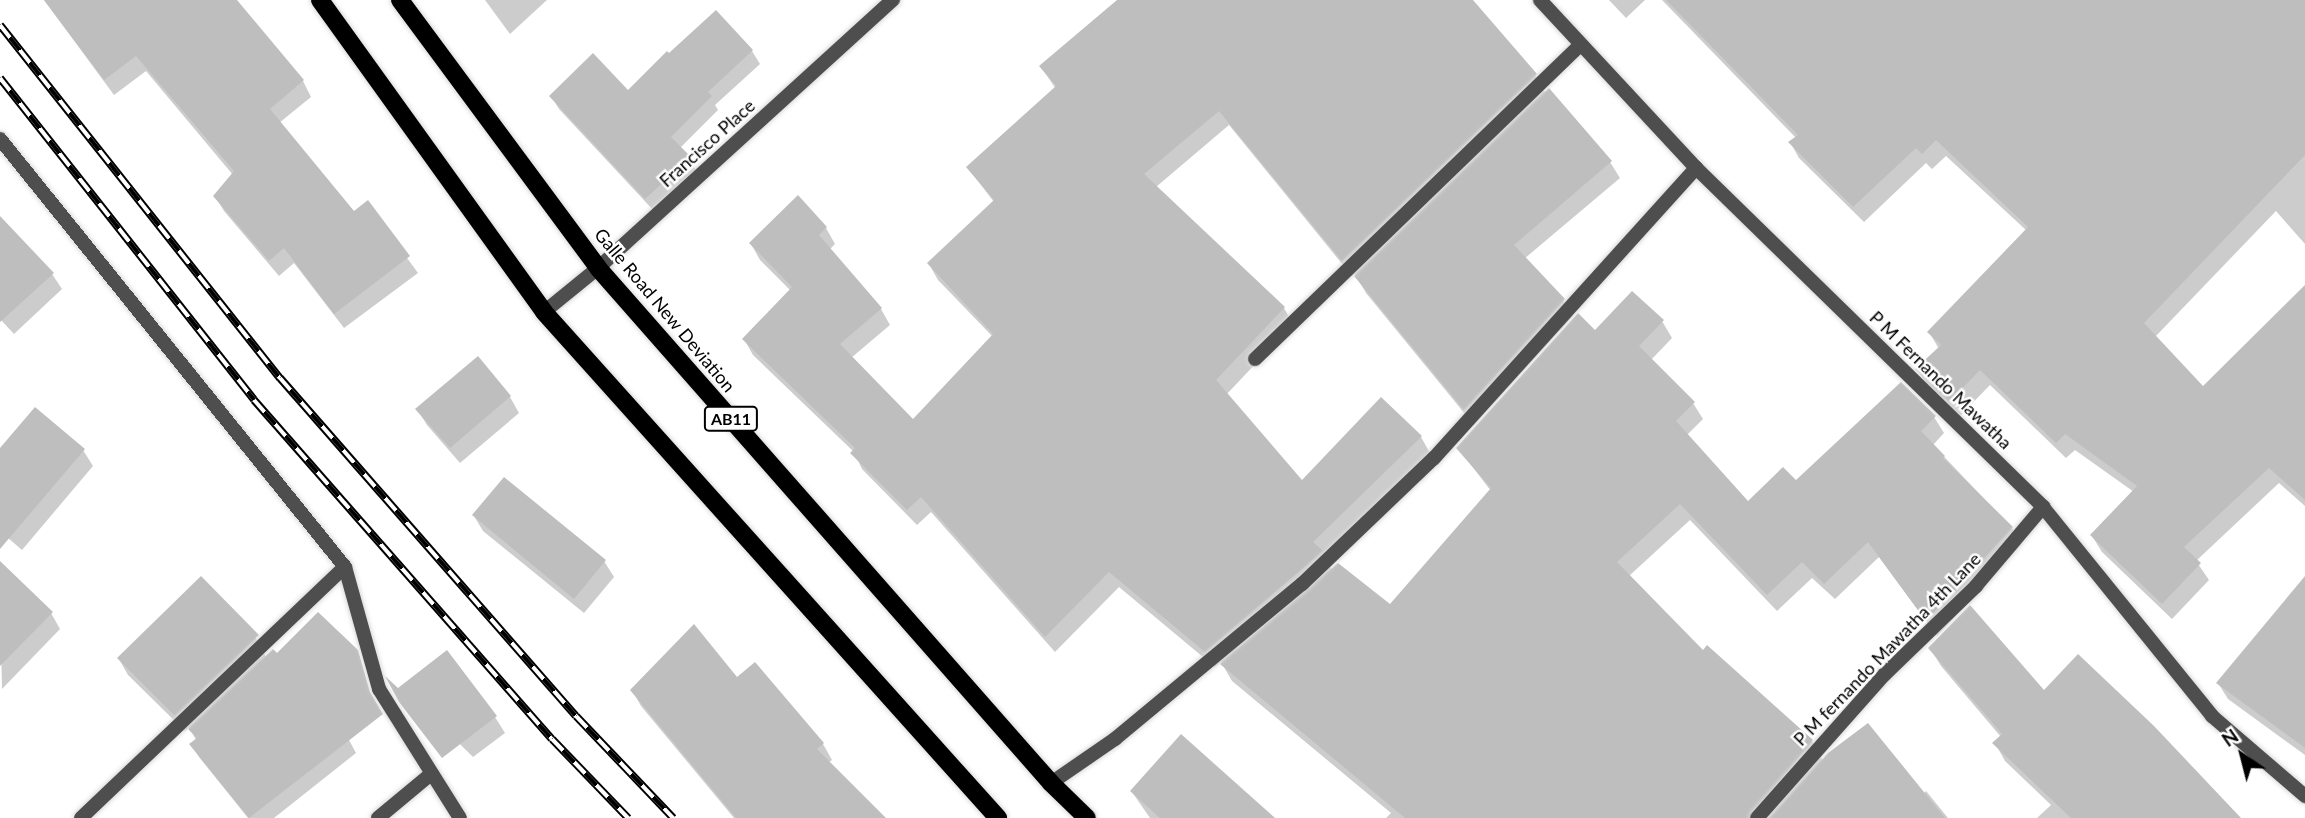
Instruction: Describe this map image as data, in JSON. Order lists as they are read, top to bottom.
{
  "streets": {
    "main road": ["Galle Road New Deviation", "AB11"],
    "street": ["Francisco Place", "P M Fernando Mawatha", "P M fernando Mawatha 4th Lane"]
  },
  "crossings": [
    ["Francisco Place", "Galle Road New Deviation"],
    ["P M Fernando Mawatha", "P M fernando Mawatha 4th Lane"]
  ],
  "north": "top left"
}
